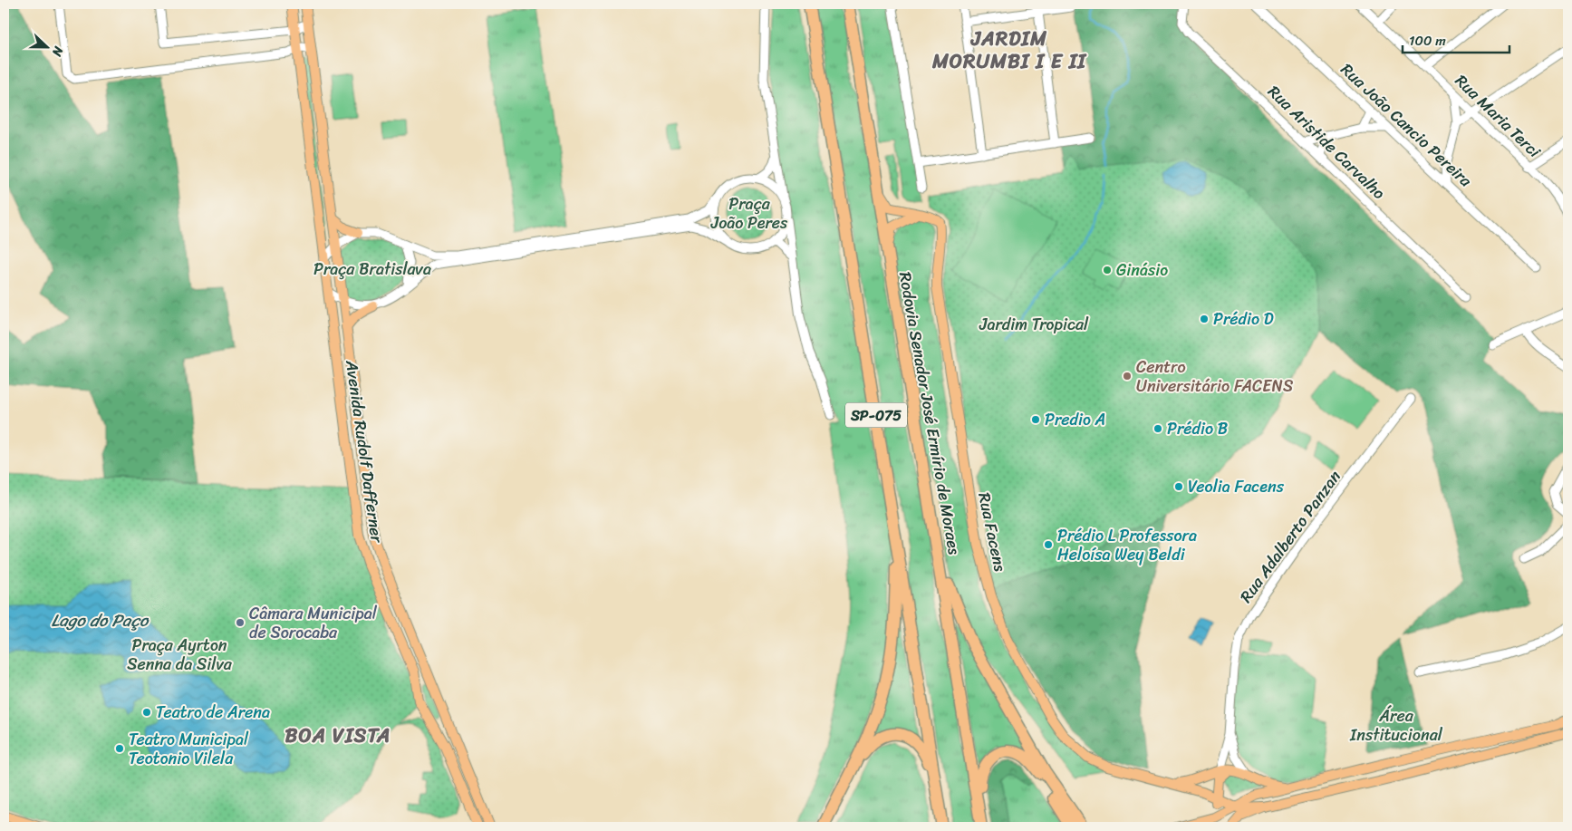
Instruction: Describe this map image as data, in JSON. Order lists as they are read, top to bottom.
{
  "streets": {
    "highway": ["Rodovia Senador José Ermírio de Moraes", "SP-075"],
    "main road": ["Avenida Rudolf Dafferner", "Rua Facens"],
    "street": [
      "Rua Maria Terci",
      "Rua João Cancio Pereira",
      "Rua Aristide Carvalho",
      "Rua Adalberto Panzan"
    ]
  },
  "crossings": [
    ["Rodovia Senador José Ermírio de Moraes", "Rua Facens"],
    ["Rua Facens", "Rua Adalberto Panzan"]
  ],
  "districts": ["JARDIM MORUMBI I E II", "BOA VISTA"],
  "water": ["Lago do Paço"],
  "parks": [
    "Praça João Peres",
    "Praça Bratislava",
    "Jardim Tropical",
    "Praça Ayrton Senna da Silva",
    "Área Institucional"
  ],
  "places": [
    "Ginásio",
    "Prédio D",
    "Centro Universitário FACENS",
    "Predio A",
    "Prédio B",
    "Veolia Facens",
    "Prédio L Professora Heloísa Wey Beldi",
    "Câmara Municipal de Sorocaba",
    "Teatro de Arena",
    "Teatro Municipal Teotonio Vilela"
  ],
  "scale_bar": "100 m",
  "north": "right"
}
